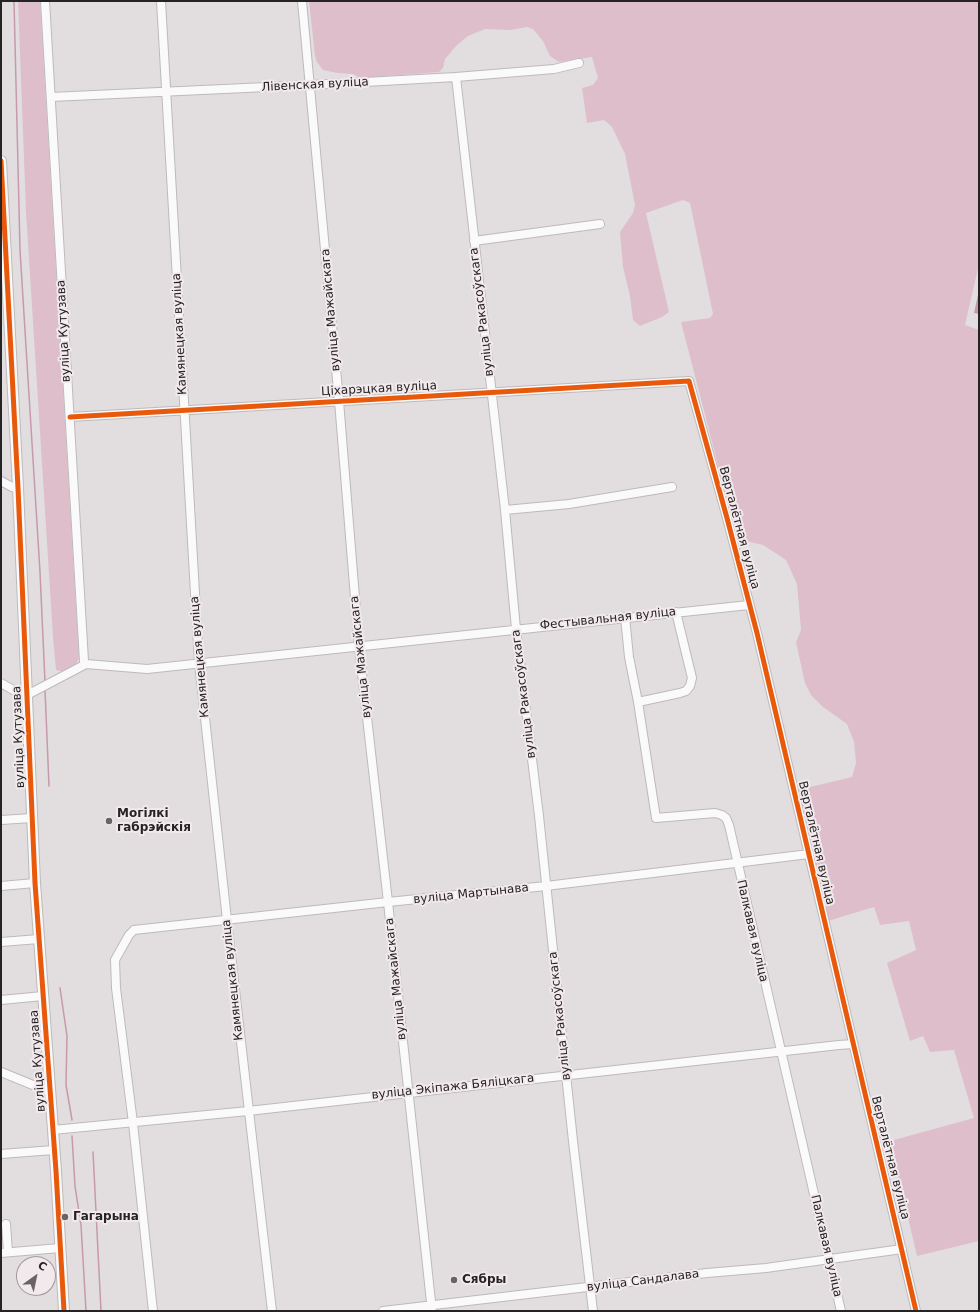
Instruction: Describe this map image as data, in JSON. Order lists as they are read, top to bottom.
{
  "streets": {
    "main road": ["вуліца Кутузава"],
    "street": [
      "Лівенская вуліца",
      "вуліца Мажайскага",
      "вуліца Ракасоўскага",
      "Камянецкая вуліца",
      "Ціхарэцкая вуліца",
      "Верталётная вуліца",
      "Фестывальная вуліца",
      "вуліца Мартынава",
      "Палкавая вуліца",
      "вуліца Экіпажа Бяліцкага",
      "вуліца Сандалава"
    ]
  },
  "crossings": [
    ["Лівенская вуліца", "вуліца Мажайскага"],
    ["Лівенская вуліца", "вуліца Ракасоўскага"],
    ["Лівенская вуліца", "вуліца Кутузава"],
    ["Лівенская вуліца", "Камянецкая вуліца"],
    ["вуліца Мажайскага", "Ціхарэцкая вуліца"],
    ["вуліца Мажайскага", "Фестывальная вуліца"],
    ["вуліца Мажайскага", "вуліца Мартынава"],
    ["вуліца Мажайскага", "вуліца Экіпажа Бяліцкага"],
    ["вуліца Мажайскага", "вуліца Сандалава"],
    ["вуліца Ракасоўскага", "Ціхарэцкая вуліца"],
    ["вуліца Ракасоўскага", "Фестывальная вуліца"],
    ["вуліца Ракасоўскага", "вуліца Мартынава"],
    ["вуліца Ракасоўскага", "вуліца Экіпажа Бяліцкага"],
    ["вуліца Ракасоўскага", "вуліца Сандалава"],
    ["вуліца Кутузава", "Ціхарэцкая вуліца"],
    ["вуліца Кутузава", "Фестывальная вуліца"],
    ["вуліца Кутузава", "вуліца Экіпажа Бяліцкага"],
    ["Камянецкая вуліца", "Ціхарэцкая вуліца"],
    ["Камянецкая вуліца", "Фестывальная вуліца"],
    ["Камянецкая вуліца", "вуліца Мартынава"],
    ["Камянецкая вуліца", "вуліца Экіпажа Бяліцкага"],
    ["Ціхарэцкая вуліца", "Верталётная вуліца"],
    ["Верталётная вуліца", "Фестывальная вуліца"],
    ["Верталётная вуліца", "вуліца Мартынава"],
    ["Верталётная вуліца", "вуліца Экіпажа Бяліцкага"],
    ["Верталётная вуліца", "вуліца Сандалава"],
    ["Фестывальная вуліца", "Палкавая вуліца"],
    ["вуліца Мартынава", "Палкавая вуліца"],
    ["вуліца Мартынава", "вуліца Экіпажа Бяліцкага"],
    ["Палкавая вуліца", "вуліца Экіпажа Бяліцкага"],
    ["Палкавая вуліца", "вуліца Сандалава"]
  ],
  "places": ["Могілкі габрэйскія", "Гагарына", "Сябры"],
  "north": "top right"
}
